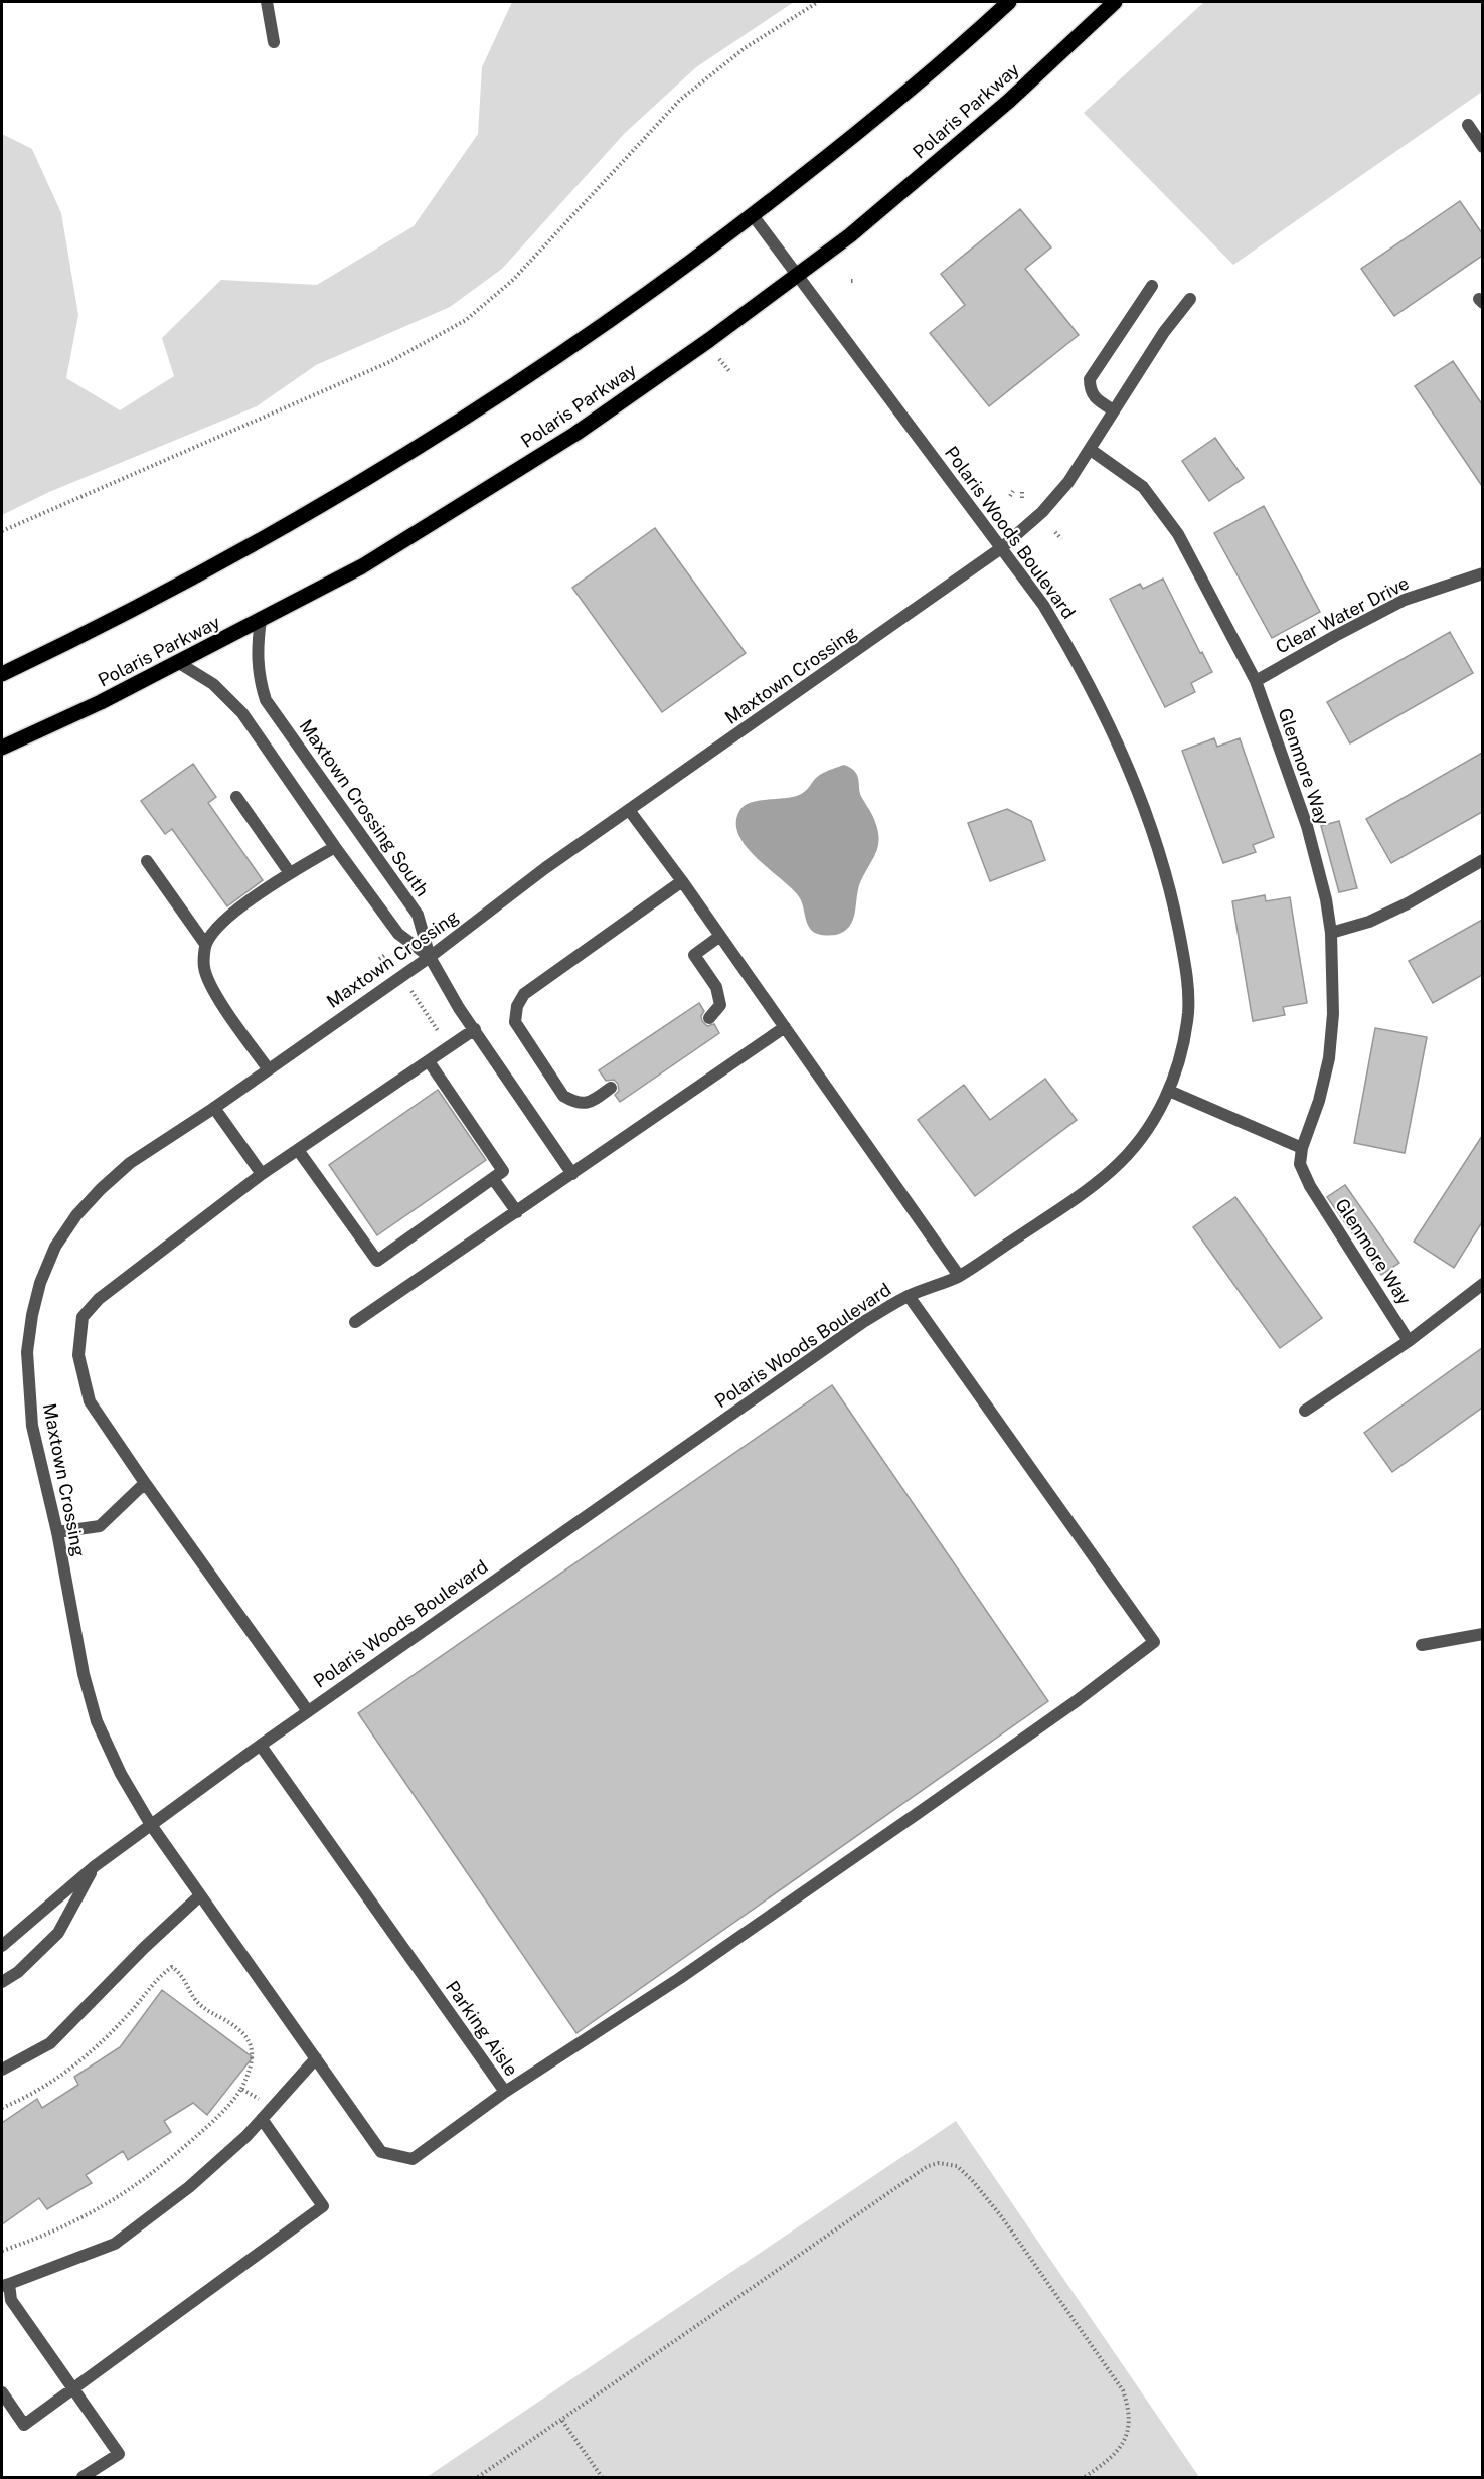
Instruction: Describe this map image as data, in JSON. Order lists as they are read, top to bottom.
{
  "streets": {
    "main road": ["Polaris Parkway"],
    "street": [
      "Polaris Woods Boulevard",
      "Clear Water Drive",
      "Maxtown Crossing",
      "Glenmore Way",
      "Maxtown Crossing South",
      "Parking Aisle"
    ]
  },
  "crossings": [
    ["Polaris Parkway", "Polaris Woods Boulevard"],
    ["Polaris Parkway", "Maxtown Crossing South"],
    ["Polaris Woods Boulevard", "Maxtown Crossing"],
    ["Polaris Woods Boulevard", "Parking Aisle"],
    ["Clear Water Drive", "Glenmore Way"],
    ["Maxtown Crossing", "Glenmore Way"],
    ["Maxtown Crossing", "Maxtown Crossing South"],
    ["Maxtown Crossing", "Parking Aisle"]
  ]
}
